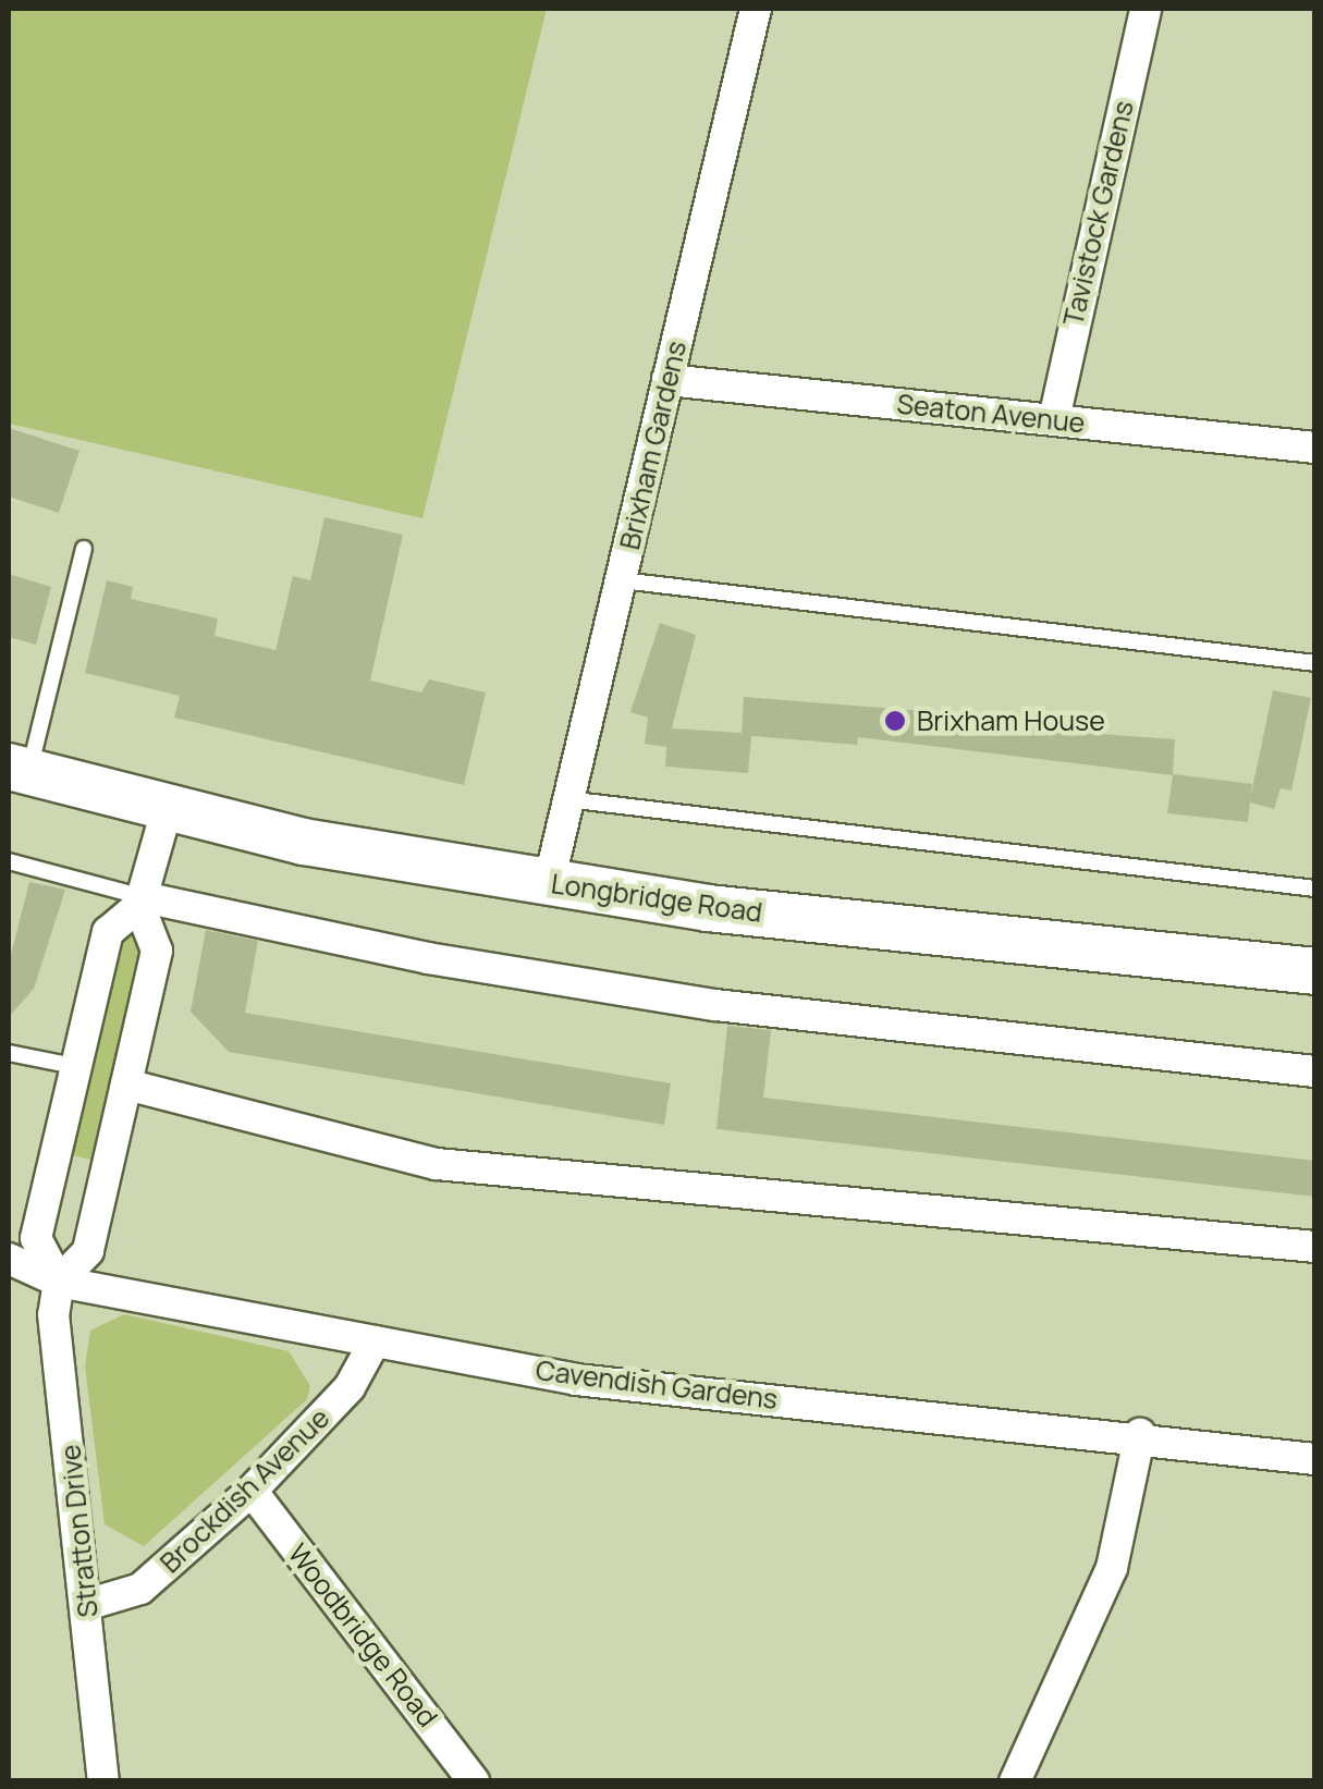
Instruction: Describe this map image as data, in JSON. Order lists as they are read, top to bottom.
{
  "streets": {
    "main road": ["Longbridge Road"],
    "street": [
      "Tavistock Gardens",
      "Seaton Avenue",
      "Brixham Gardens",
      "Cavendish Gardens",
      "Brockdish Avenue",
      "Stratton Drive",
      "Woodbridge Road"
    ]
  },
  "crossings": [
    ["Tavistock Gardens", "Seaton Avenue"],
    ["Seaton Avenue", "Brixham Gardens"],
    ["Brixham Gardens", "Longbridge Road"],
    ["Longbridge Road", "Stratton Drive"],
    ["Cavendish Gardens", "Brockdish Avenue"],
    ["Cavendish Gardens", "Stratton Drive"],
    ["Brockdish Avenue", "Stratton Drive"],
    ["Brockdish Avenue", "Woodbridge Road"]
  ],
  "places": ["Brixham House"]
}
